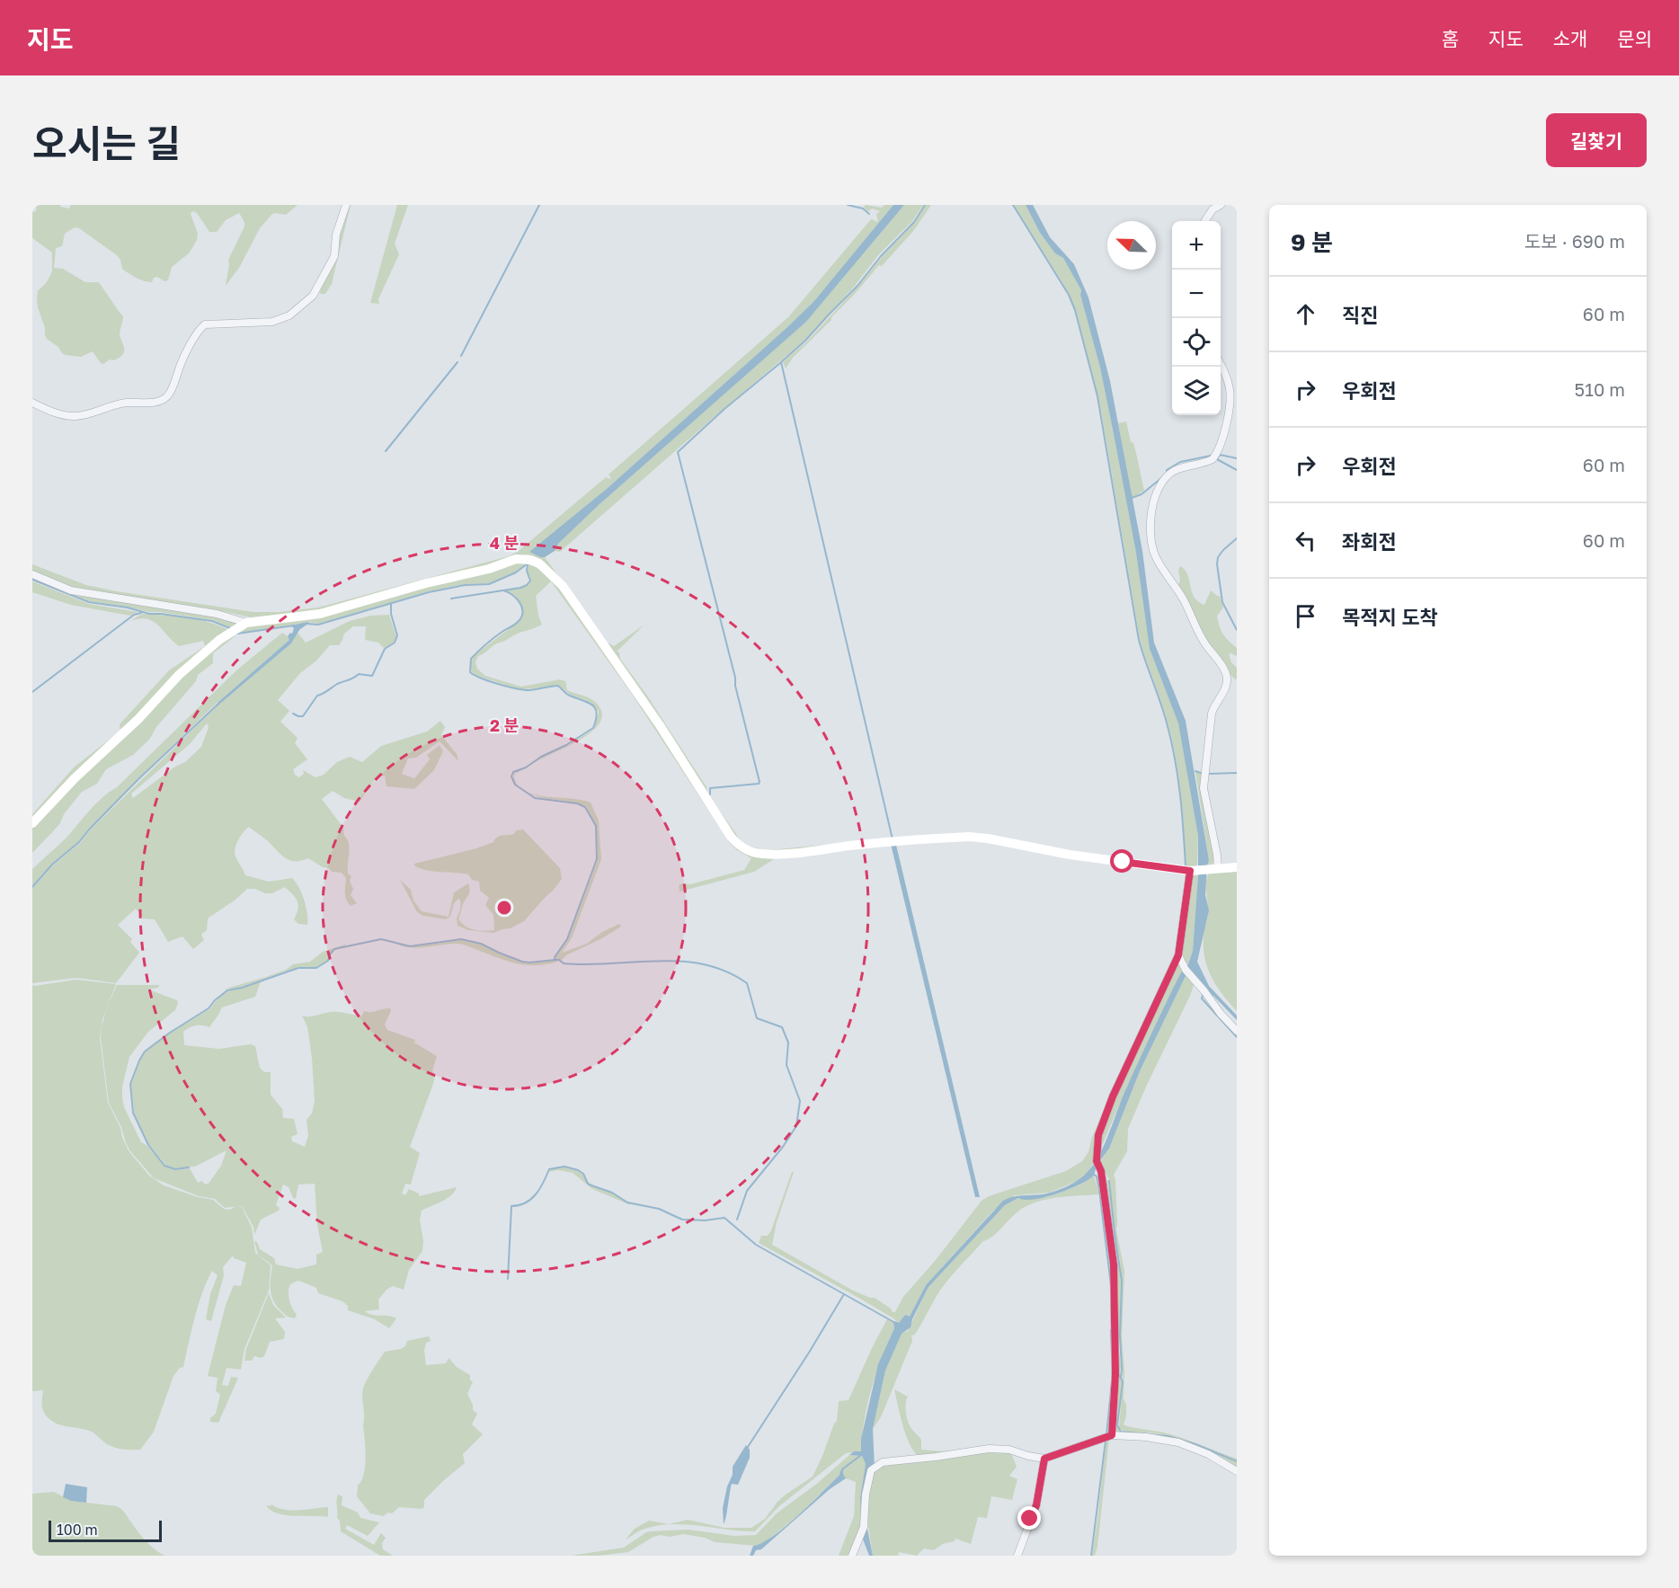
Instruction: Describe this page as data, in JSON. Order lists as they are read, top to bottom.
{
  "scale_bar": "100 m",
  "north": "top left",
  "page": {
    "header": "지도",
    "nav": [
      "홈",
      "지도",
      "소개",
      "문의"
    ],
    "title": "오시는 길",
    "buttons": "길찾기",
    "heading": ["9 분", "도보 · 690 m"],
    "map_buttons": ["+", "−"],
    "list": [
      ["직진", "60 m"],
      ["우회전", "510 m"],
      ["우회전", "60 m"],
      ["좌회전", "60 m"],
      "목적지 도착"
    ],
    "scale": "100 m"
  },
  "rings": ["4 분", "2 분"]
}
